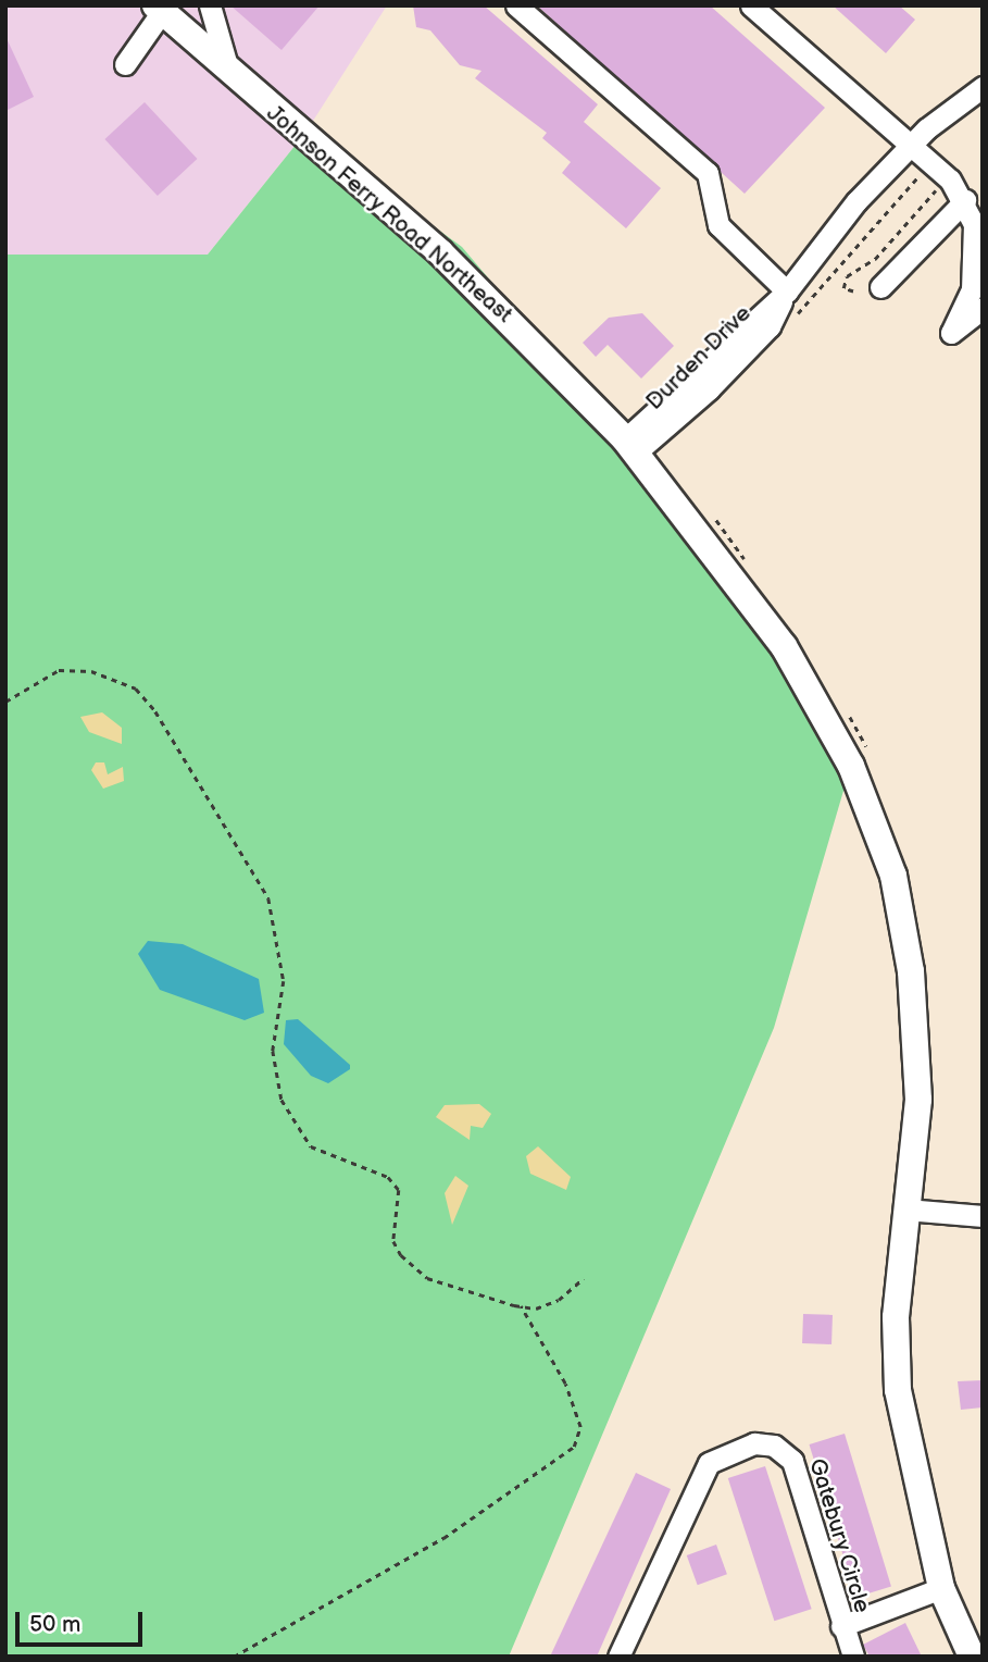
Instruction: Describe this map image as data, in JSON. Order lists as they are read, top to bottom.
{
  "streets": {
    "main road": ["Johnson Ferry Road Northeast"],
    "street": ["Durden Drive", "Gatebury Circle"]
  },
  "crossings": [
    ["Johnson Ferry Road Northeast", "Durden Drive"]
  ],
  "scale_bar": "50 m"
}
